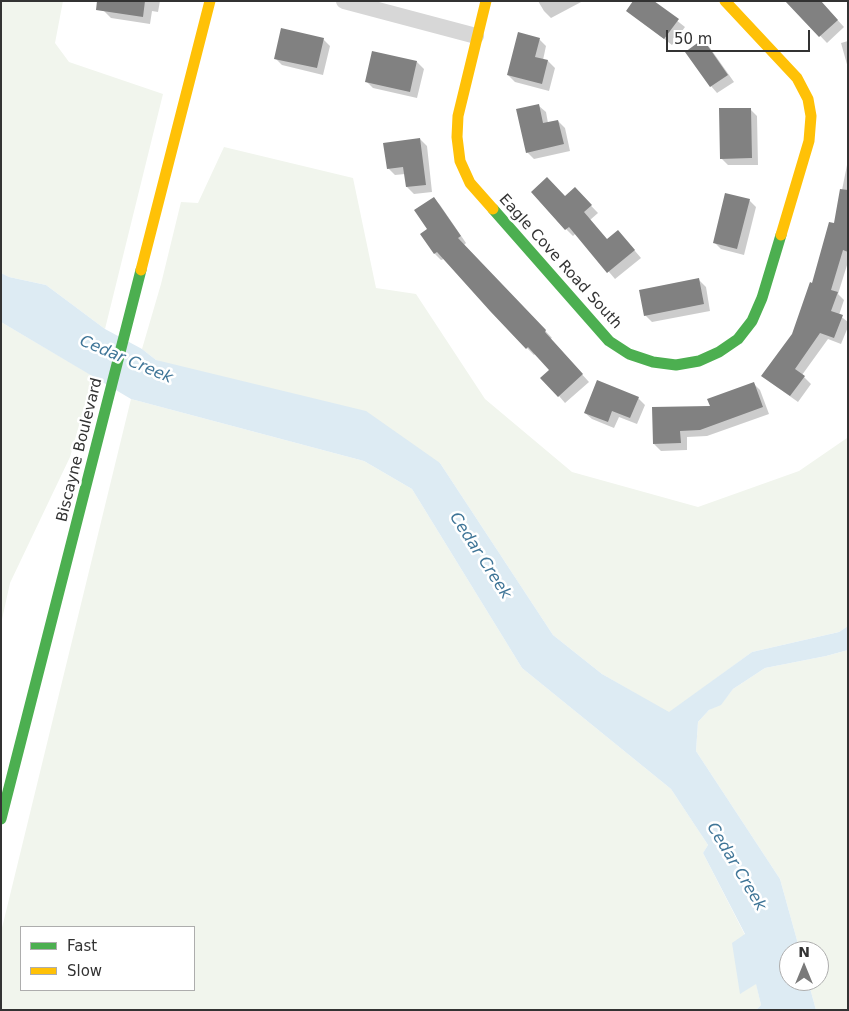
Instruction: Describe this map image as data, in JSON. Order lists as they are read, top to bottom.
{
  "streets": {
    "street": ["Eagle Cove Road South", "Biscayne Boulevard"]
  },
  "water": ["Cedar Creek"],
  "legend": ["Fast", "Slow"],
  "scale_bar": "50 m",
  "north": "top"
}
